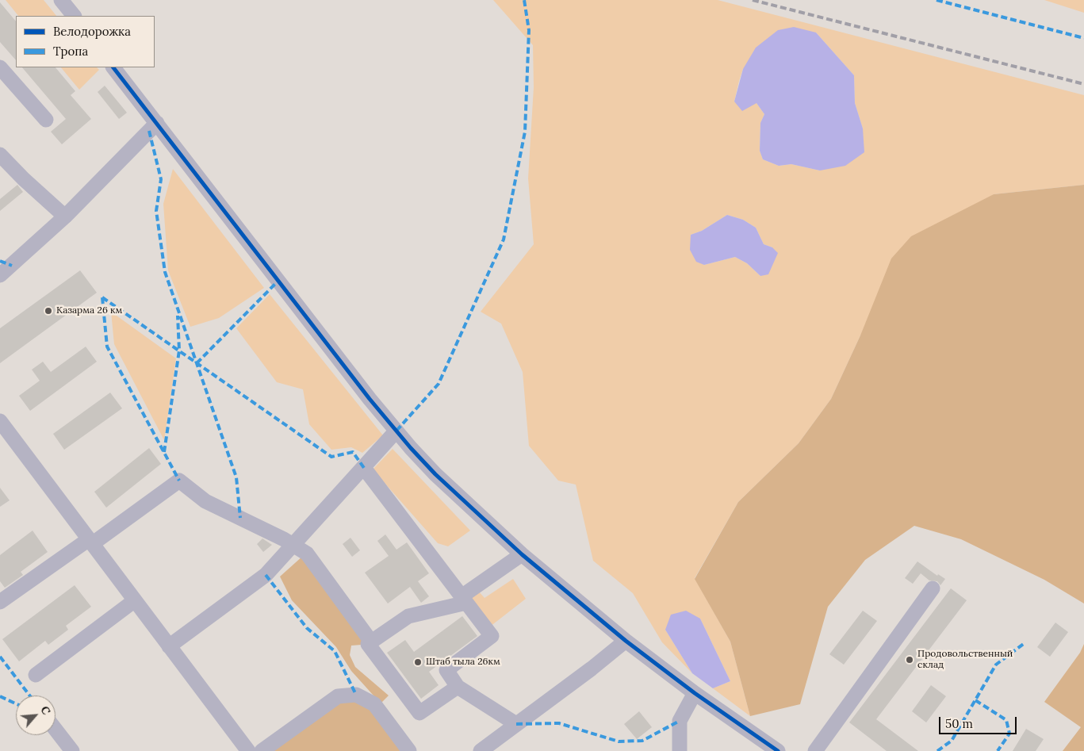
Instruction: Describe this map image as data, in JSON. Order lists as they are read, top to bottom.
{
  "places": ["Казарма 26 км", "Продовольственный склад", "Штаб тыла 26км"],
  "legend": ["Велодорожка", "Тропа"],
  "scale_bar": "50 m",
  "north": "top right"
}
